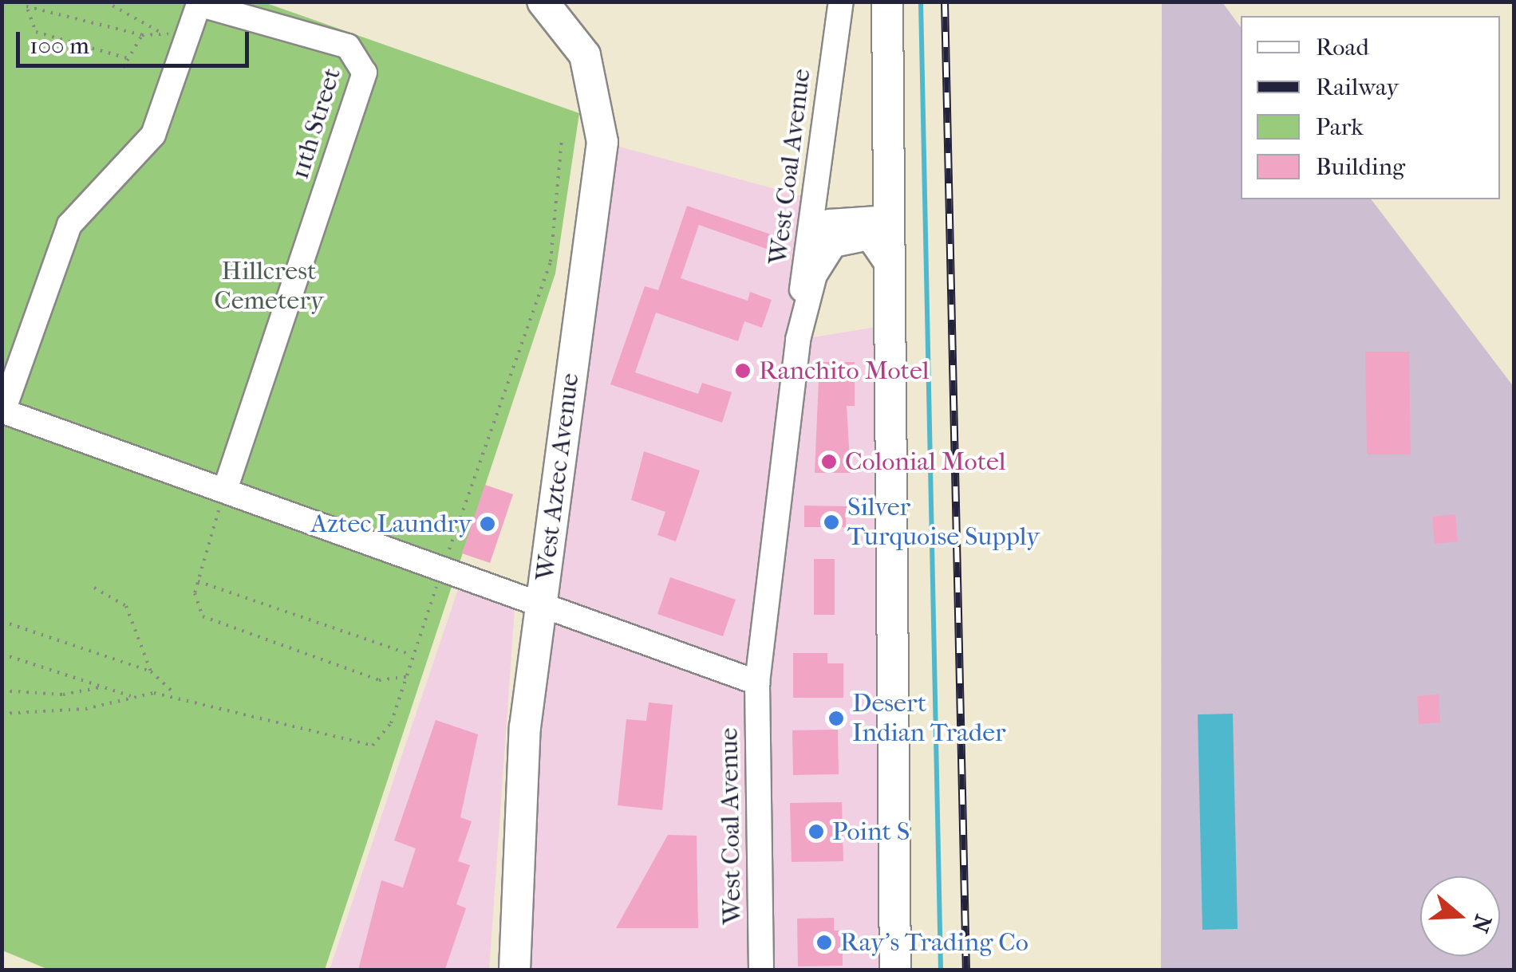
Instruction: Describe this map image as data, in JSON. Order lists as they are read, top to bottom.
{
  "streets": {
    "main road": ["West Aztec Avenue"],
    "street": ["11th Street", "West Coal Avenue"]
  },
  "crossings": [
    ["11th Street", "West Coal Avenue"],
    ["11th Street", "West Aztec Avenue"]
  ],
  "parks": ["Hillcrest Cemetery"],
  "places": [
    "Ranchito Motel",
    "Colonial Motel",
    "Silver Turquoise Supply",
    "Aztec Laundry",
    "Desert Indian Trader",
    "Point S",
    "Ray's Trading Co"
  ],
  "legend": [
    "Road",
    "Railway",
    "Park",
    "Building"
  ],
  "scale_bar": "100 m",
  "north": "right"
}
